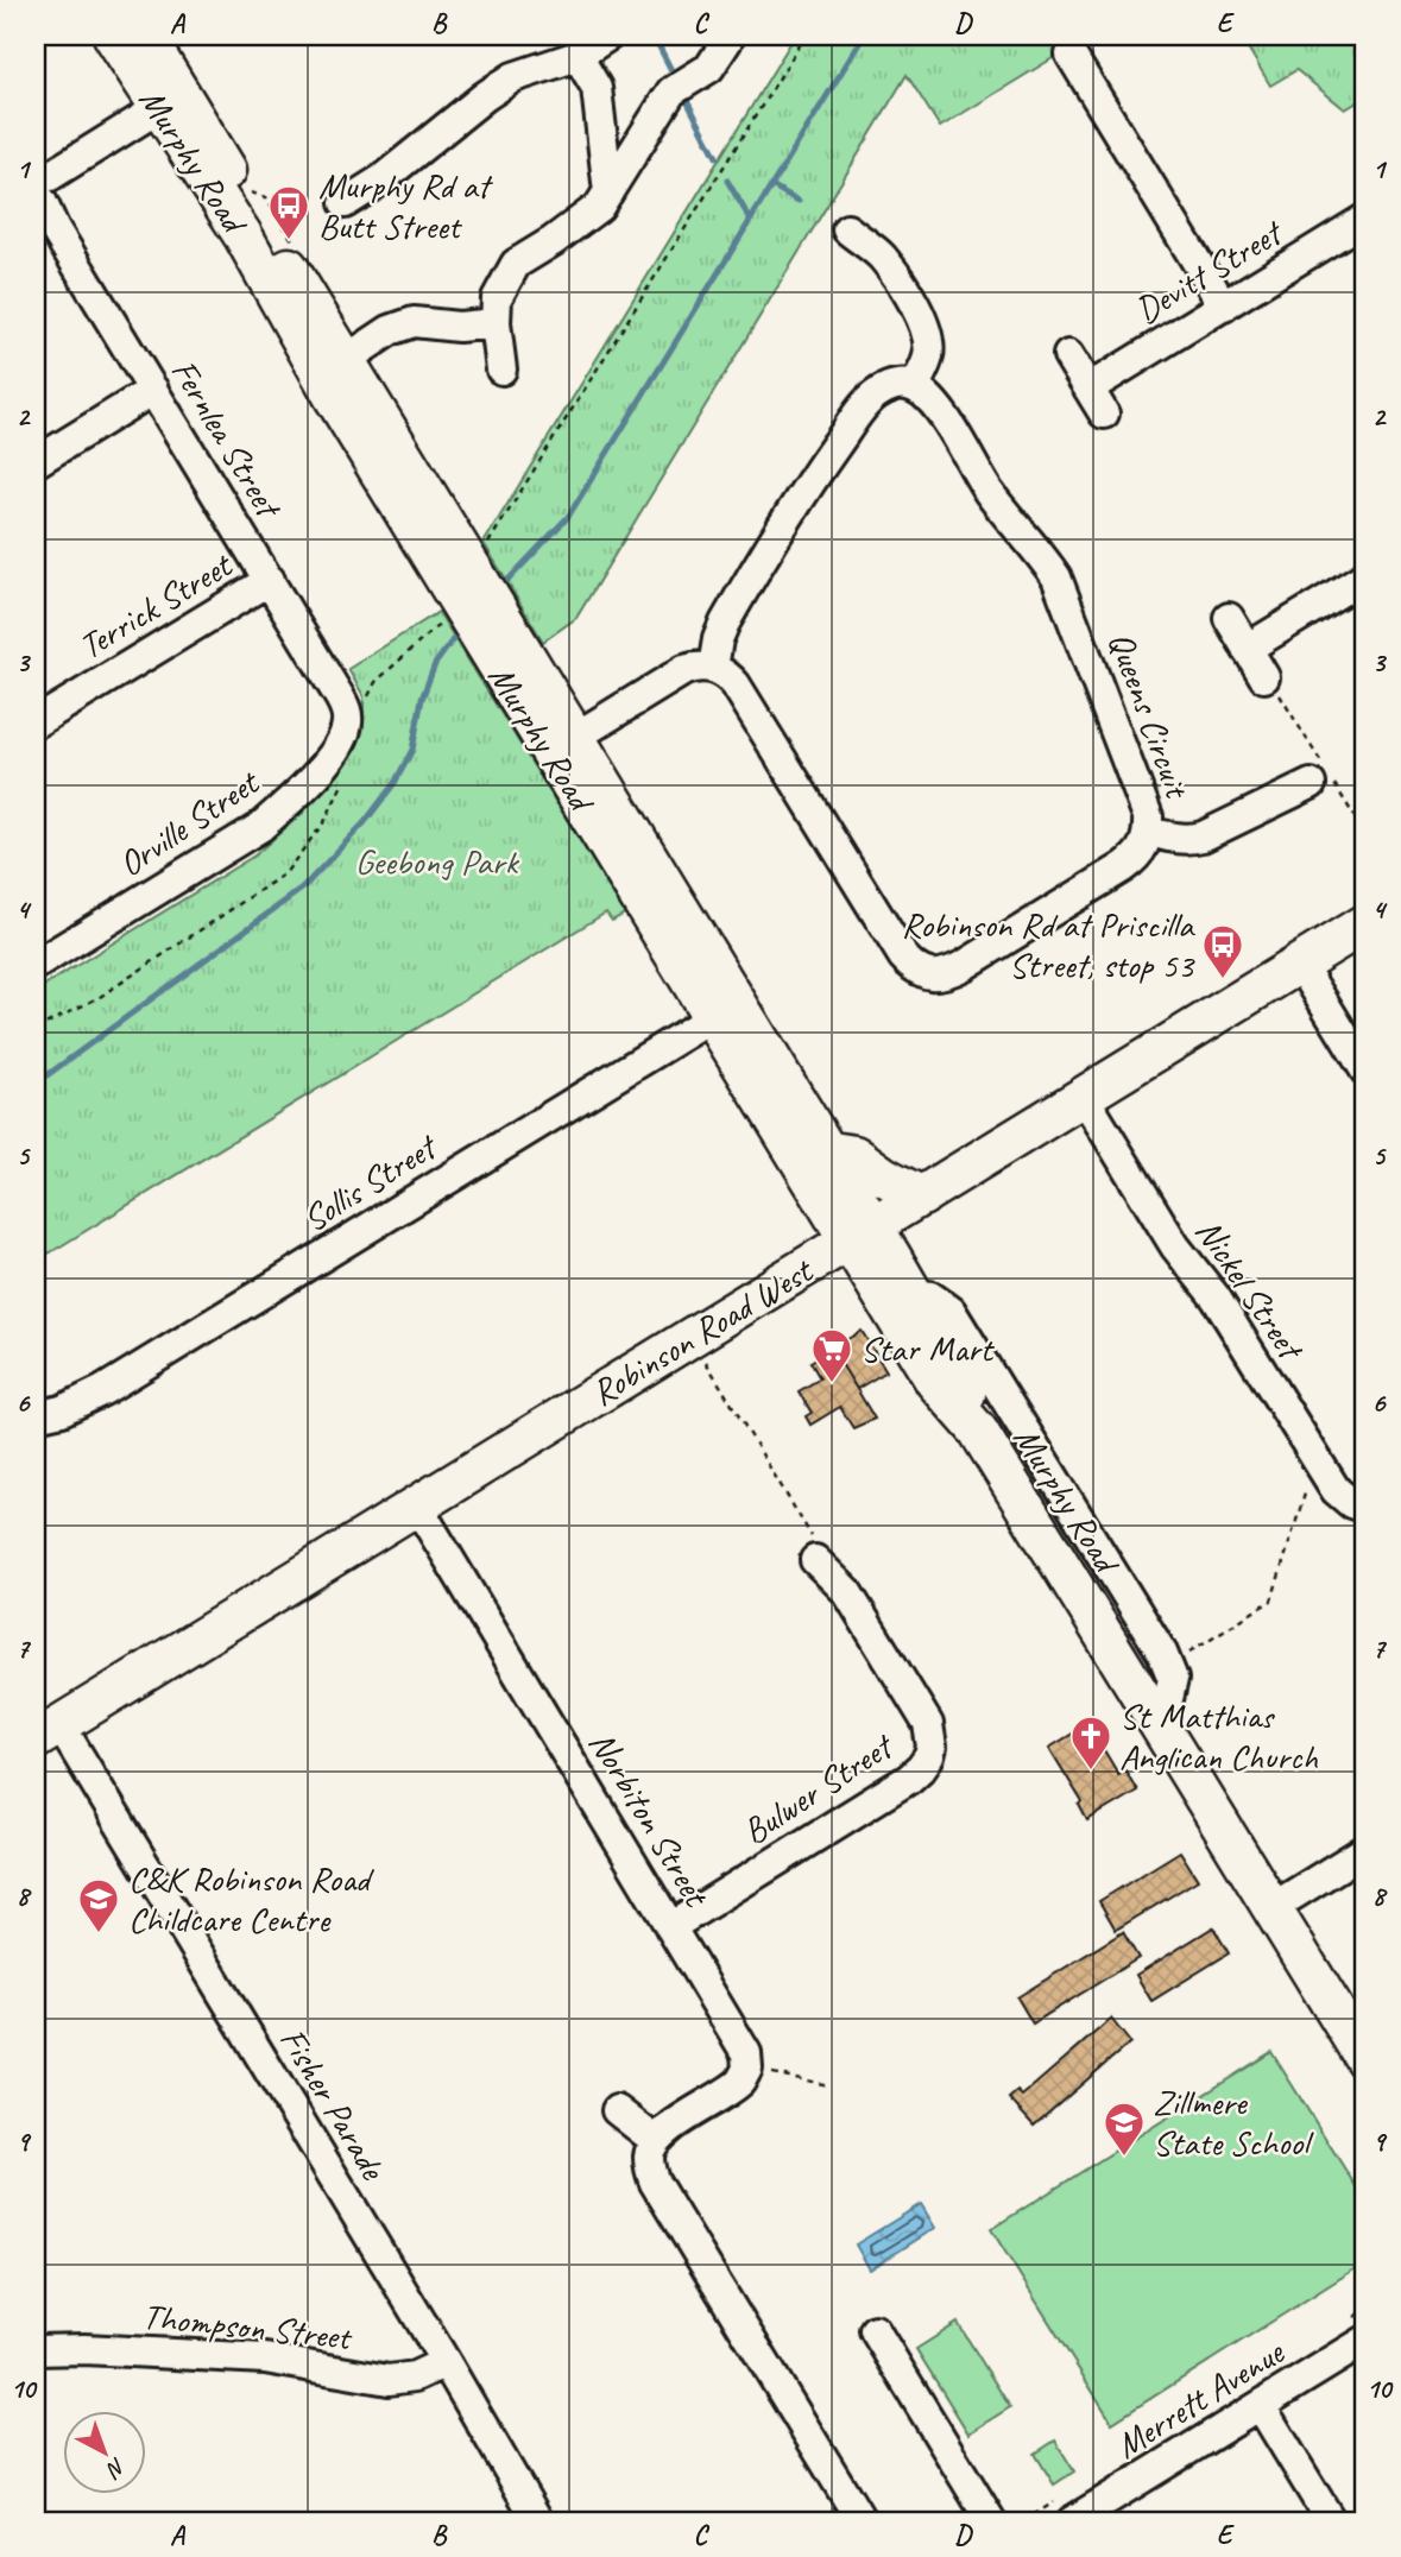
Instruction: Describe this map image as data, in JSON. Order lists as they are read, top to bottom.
{
  "streets": {
    "main road": ["Murphy Road", "Robinson Road West"],
    "street": [
      "Devitt Street",
      "Fernlea Street",
      "Terrick Street",
      "Queens Circuit",
      "Orville Street",
      "Sollis Street",
      "Nickel Street",
      "Bulwer Street",
      "Norbiton Street",
      "Fisher Parade",
      "Thompson Street",
      "Merrett Avenue"
    ]
  },
  "crossings": [
    ["Murphy Road", "Sollis Street"],
    ["Murphy Road", "Robinson Road West"],
    ["Fernlea Street", "Terrick Street"],
    ["Fernlea Street", "Orville Street"],
    ["Nickel Street", "Robinson Road West"],
    ["Robinson Road West", "Norbiton Street"],
    ["Robinson Road West", "Fisher Parade"],
    ["Bulwer Street", "Norbiton Street"],
    ["Fisher Parade", "Thompson Street"]
  ],
  "parks": ["Geebong Park"],
  "places": {
    "bus stop": ["Murphy Rd at Butt Street", "Robinson Rd at Priscilla Street, stop 53"],
    "supermarket": ["Star Mart"],
    "church": ["St Matthias Anglican Church"],
    "school or university": ["C&K Robinson Road Childcare Centre", "Zillmere State School"]
  },
  "north": "bottom right",
  "grid": {
    "columns": [
      "A",
      "B",
      "C",
      "D",
      "E"
    ],
    "rows": [
      "1",
      "2",
      "3",
      "4",
      "5",
      "6",
      "7",
      "8",
      "9",
      "10"
    ]
  }
}
